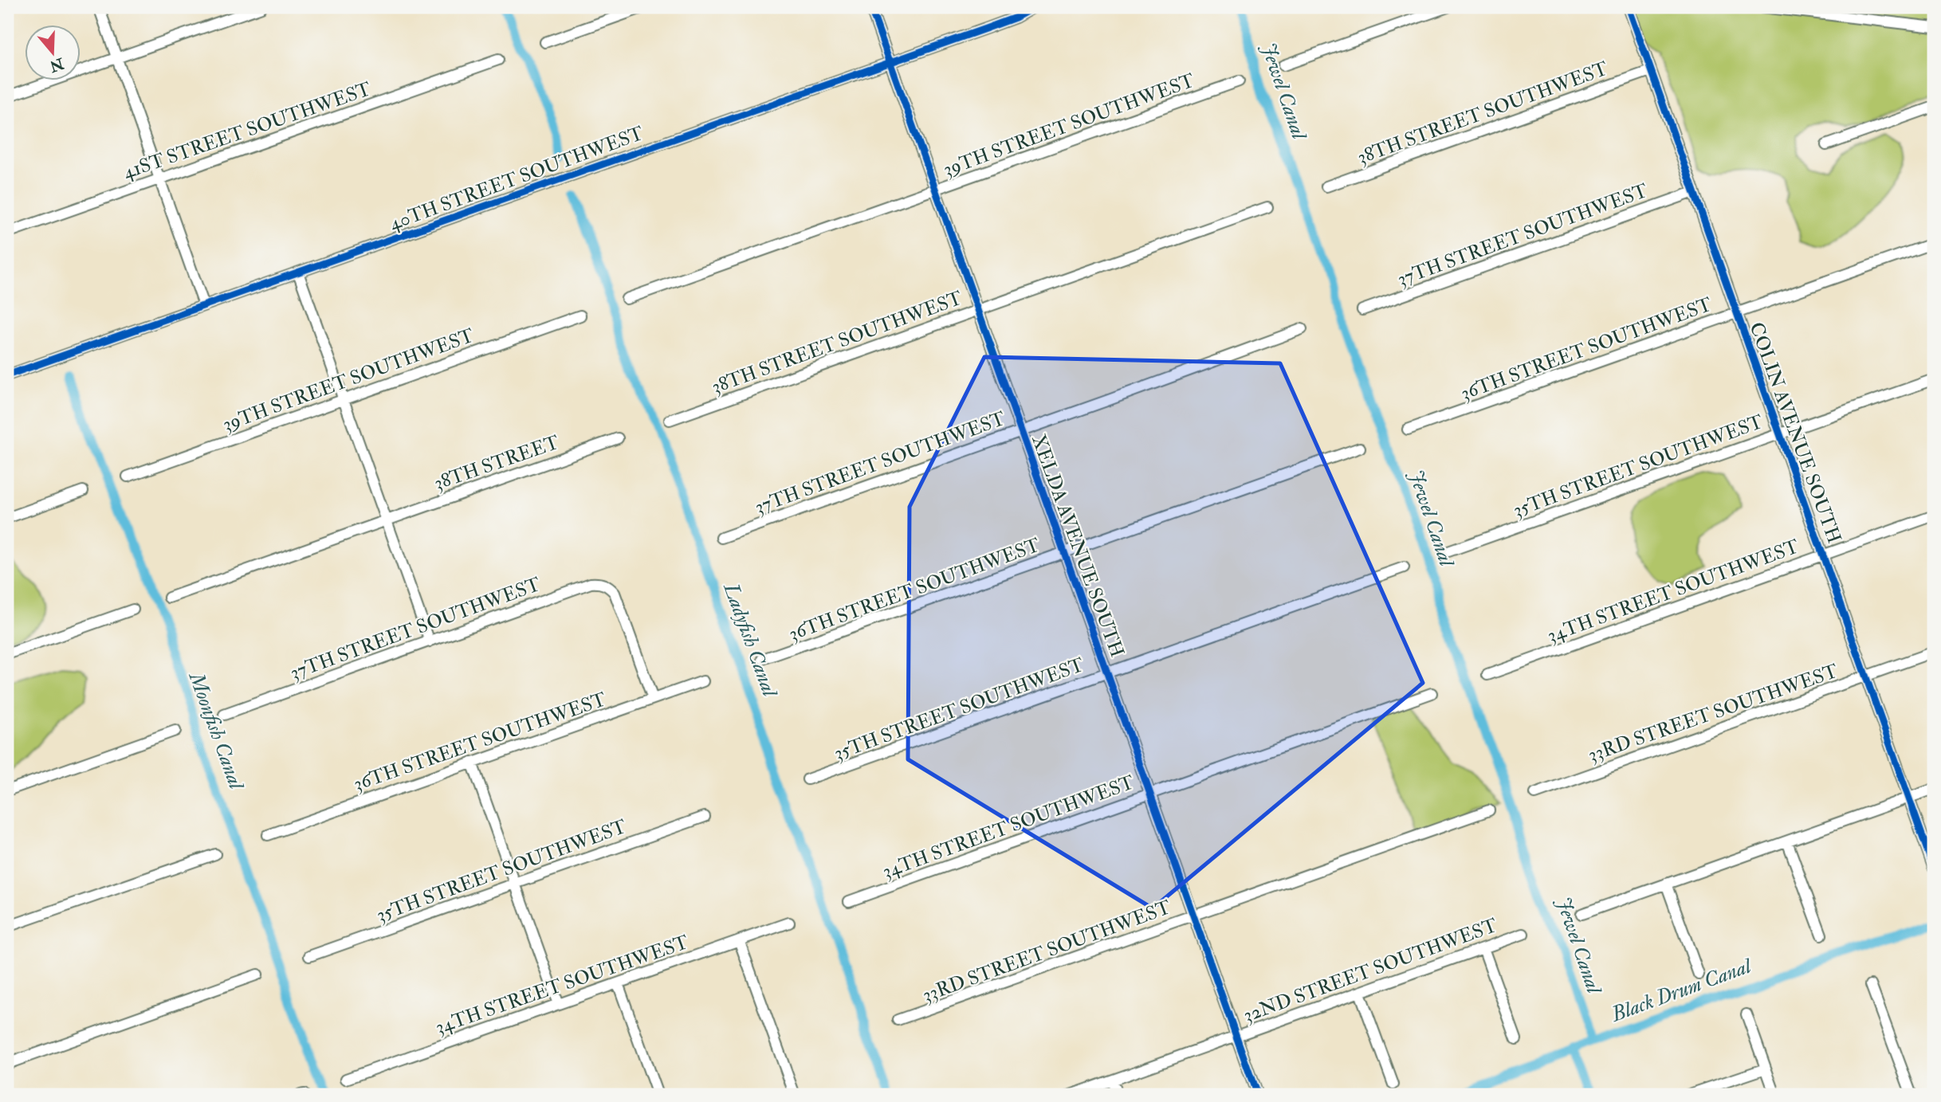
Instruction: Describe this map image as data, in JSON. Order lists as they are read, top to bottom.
{
  "streets": {
    "street": [
      "38TH STREET SOUTHWEST",
      "39TH STREET SOUTHWEST",
      "41ST STREET SOUTHWEST",
      "40TH STREET SOUTHWEST",
      "37TH STREET SOUTHWEST",
      "36TH STREET SOUTHWEST",
      "COLIN AVENUE SOUTH",
      "38TH STREET",
      "35TH STREET SOUTHWEST",
      "XELDA AVENUE SOUTH",
      "34TH STREET SOUTHWEST",
      "33RD STREET SOUTHWEST",
      "32ND STREET SOUTHWEST"
    ]
  },
  "crossings": [
    ["38TH STREET SOUTHWEST", "COLIN AVENUE SOUTH"],
    ["38TH STREET SOUTHWEST", "XELDA AVENUE SOUTH"],
    ["39TH STREET SOUTHWEST", "XELDA AVENUE SOUTH"],
    ["40TH STREET SOUTHWEST", "XELDA AVENUE SOUTH"],
    ["37TH STREET SOUTHWEST", "36TH STREET SOUTHWEST"],
    ["37TH STREET SOUTHWEST", "COLIN AVENUE SOUTH"],
    ["37TH STREET SOUTHWEST", "XELDA AVENUE SOUTH"],
    ["36TH STREET SOUTHWEST", "COLIN AVENUE SOUTH"],
    ["36TH STREET SOUTHWEST", "XELDA AVENUE SOUTH"],
    ["COLIN AVENUE SOUTH", "35TH STREET SOUTHWEST"],
    ["COLIN AVENUE SOUTH", "34TH STREET SOUTHWEST"],
    ["COLIN AVENUE SOUTH", "33RD STREET SOUTHWEST"],
    ["35TH STREET SOUTHWEST", "XELDA AVENUE SOUTH"],
    ["XELDA AVENUE SOUTH", "34TH STREET SOUTHWEST"],
    ["XELDA AVENUE SOUTH", "33RD STREET SOUTHWEST"],
    ["XELDA AVENUE SOUTH", "32ND STREET SOUTHWEST"]
  ],
  "water": [
    "Jewel Canal",
    "Ladyfish Canal",
    "Moonfish Canal",
    "Black Drum Canal"
  ],
  "north": "bottom"
}
